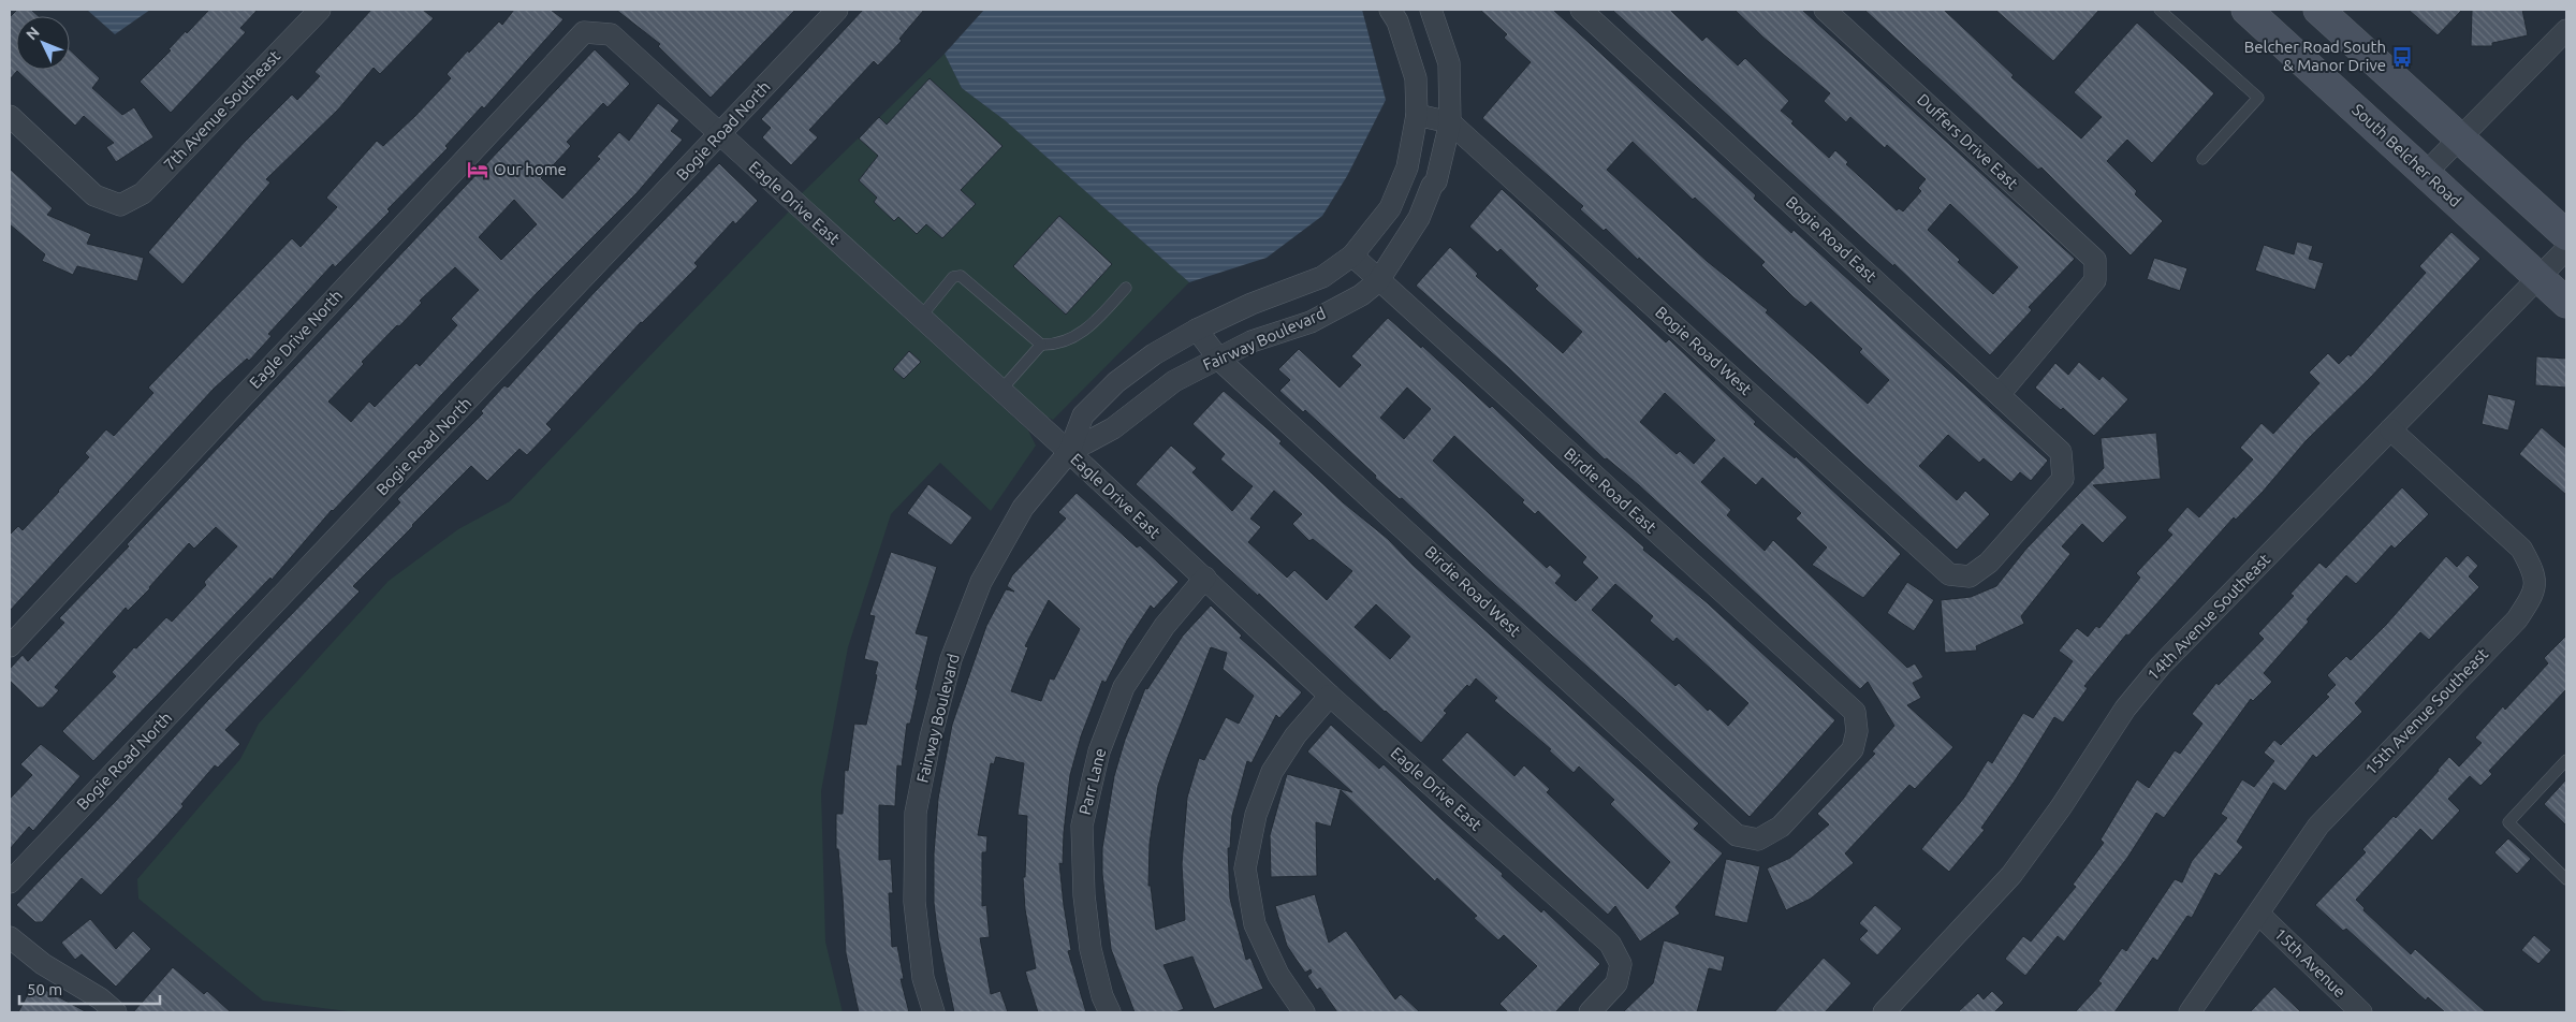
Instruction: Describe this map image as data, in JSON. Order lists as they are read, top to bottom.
{
  "streets": {
    "main road": ["South Belcher Road"],
    "street": [
      "7th Avenue Southeast",
      "Bogie Road North",
      "Duffers Drive East",
      "Eagle Drive East",
      "Bogie Road East",
      "Eagle Drive North",
      "Fairway Boulevard",
      "Bogie Road West",
      "Birdie Road East",
      "Birdie Road West",
      "14th Avenue Southeast",
      "15th Avenue Southeast",
      "Parr Lane",
      "15th Avenue"
    ]
  },
  "crossings": [
    ["Bogie Road North", "Eagle Drive East"],
    ["Duffers Drive East", "Bogie Road East"],
    ["South Belcher Road", "14th Avenue Southeast"],
    ["Eagle Drive East", "Eagle Drive North"],
    ["Eagle Drive East", "Fairway Boulevard"],
    ["Eagle Drive East", "Parr Lane"],
    ["Bogie Road East", "Bogie Road West"],
    ["Fairway Boulevard", "Bogie Road West"],
    ["Fairway Boulevard", "Birdie Road East"],
    ["Fairway Boulevard", "Birdie Road West"],
    ["Birdie Road East", "Birdie Road West"],
    ["14th Avenue Southeast", "15th Avenue Southeast"],
    ["15th Avenue Southeast", "15th Avenue"]
  ],
  "places": {
    "bus stop": ["Belcher Road South & Manor Drive"],
    "hotel": ["Our home"]
  },
  "scale_bar": "50 m",
  "north": "top left"
}
